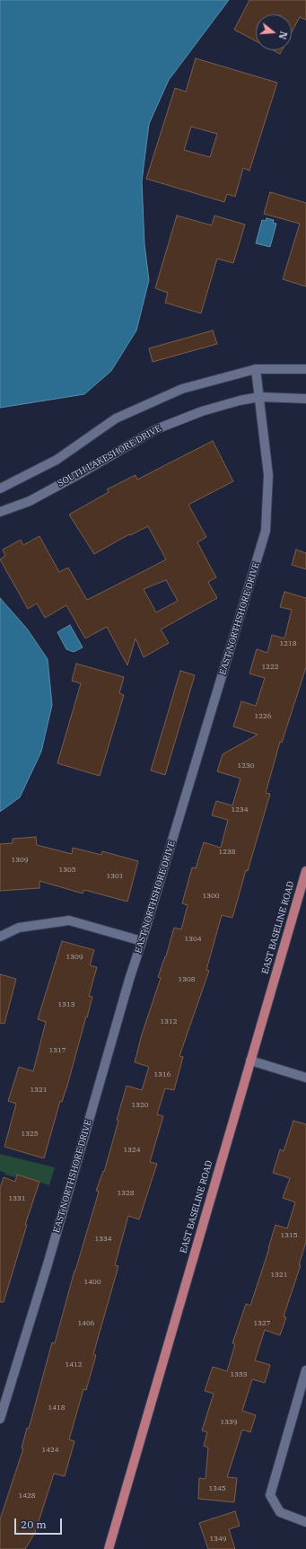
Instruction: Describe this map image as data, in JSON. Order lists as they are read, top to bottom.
{
  "streets": {
    "main road": ["EAST BASELINE ROAD"],
    "street": ["SOUTH LAKESHORE DRIVE", "EAST NORTHSHORE DRIVE"]
  },
  "crossings": [
    ["SOUTH LAKESHORE DRIVE", "EAST NORTHSHORE DRIVE"]
  ],
  "house_numbers": [
    "1218",
    "1222",
    "1226",
    "1230",
    "1234",
    "1238",
    "1309",
    "1305",
    "1301",
    "1300",
    "1304",
    "1309",
    "1308",
    "1313",
    "1312",
    "1317",
    "1316",
    "1321",
    "1320",
    "1325",
    "1324",
    "1328",
    "1331",
    "1315",
    "1334",
    "1321",
    "1400",
    "1406",
    "1327",
    "1412",
    "1333",
    "1418",
    "1339",
    "1424",
    "1345",
    "1428",
    "1349"
  ],
  "scale_bar": "20 m",
  "north": "right"
}
